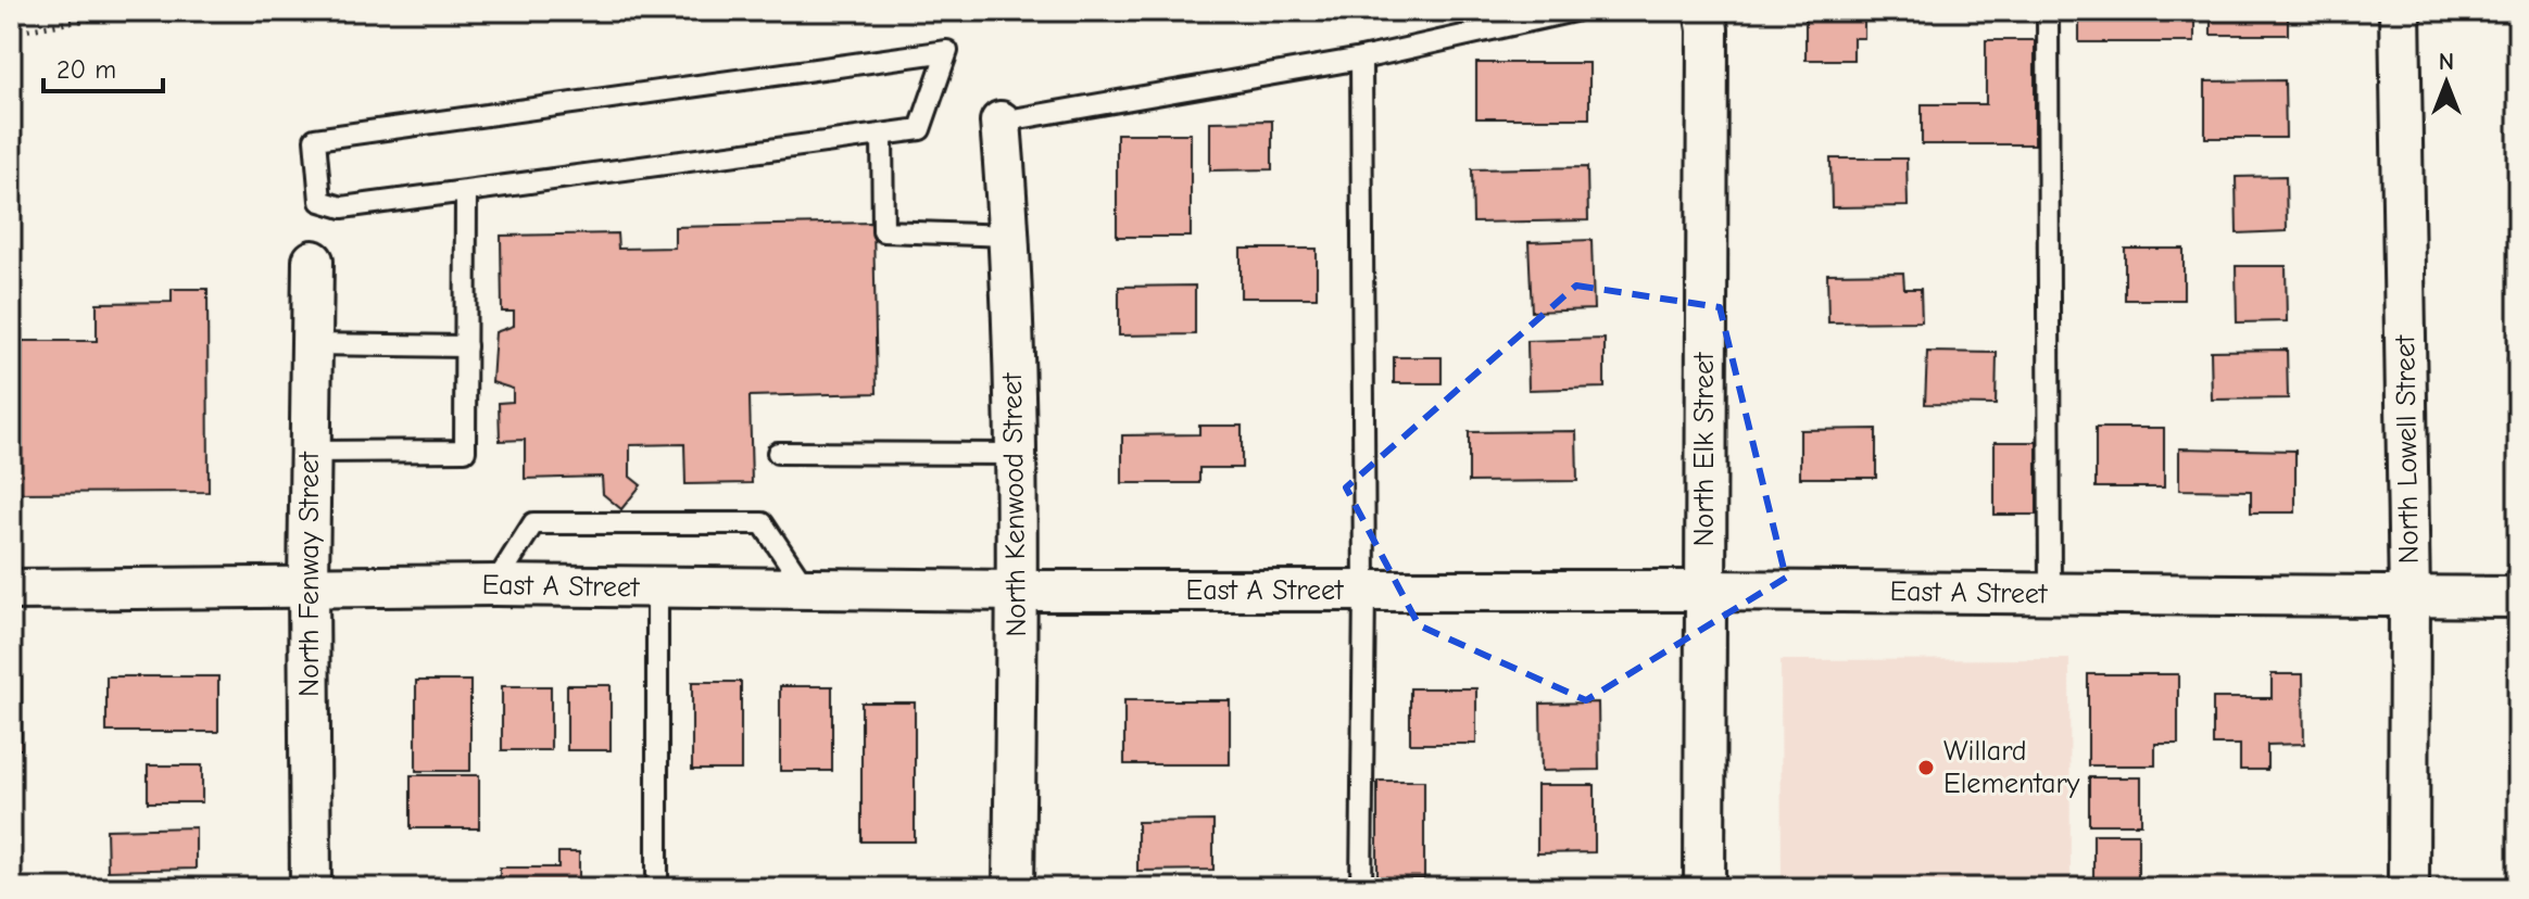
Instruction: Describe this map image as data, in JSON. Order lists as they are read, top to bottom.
{
  "streets": {
    "street": [
      "North Elk Street",
      "North Lowell Street",
      "North Kenwood Street",
      "North Fenway Street",
      "East A Street"
    ]
  },
  "crossings": [
    ["North Elk Street", "East A Street"],
    ["North Lowell Street", "East A Street"],
    ["North Kenwood Street", "East A Street"],
    ["North Fenway Street", "East A Street"]
  ],
  "places": ["Willard Elementary"],
  "scale_bar": "20 m",
  "north": "top"
}
